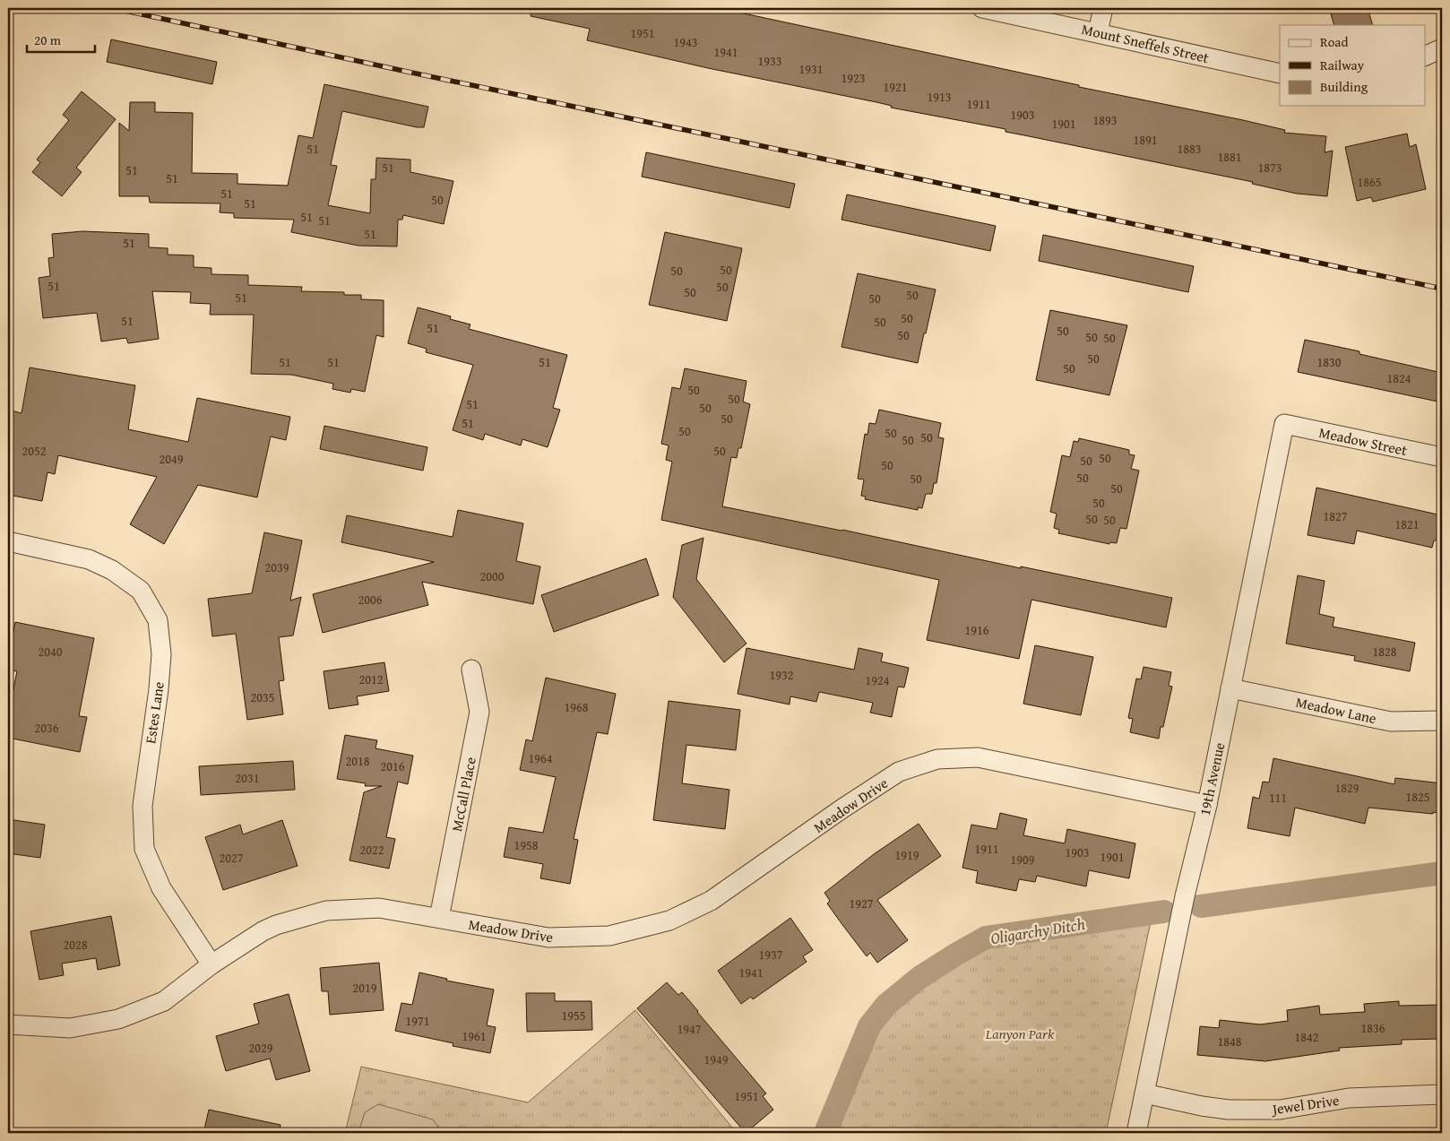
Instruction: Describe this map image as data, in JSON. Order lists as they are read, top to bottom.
{
  "streets": {
    "street": [
      "Mount Sneffels Street",
      "Meadow Street",
      "Meadow Lane",
      "Estes Lane",
      "19th Avenue",
      "McCall Place",
      "Meadow Drive",
      "Jewel Drive"
    ]
  },
  "crossings": [
    ["Meadow Street", "19th Avenue"],
    ["Meadow Lane", "19th Avenue"],
    ["Estes Lane", "Meadow Drive"],
    ["19th Avenue", "Meadow Drive"],
    ["19th Avenue", "Jewel Drive"],
    ["McCall Place", "Meadow Drive"]
  ],
  "water": ["Oligarchy Ditch"],
  "parks": ["Lanyon Park"],
  "house_numbers": [
    "1951",
    "1943",
    "1941",
    "1933",
    "1931",
    "1923",
    "1921",
    "1913",
    "1911",
    "1903",
    "1893",
    "1901",
    "1891",
    "51",
    "1883",
    "1881",
    "51",
    "1873",
    "51",
    "51",
    "1865",
    "51",
    "50",
    "51",
    "51",
    "51",
    "51",
    "51",
    "50",
    "50",
    "51",
    "50",
    "50",
    "50",
    "51",
    "50",
    "50",
    "51",
    "50",
    "51",
    "50",
    "50",
    "50",
    "50",
    "50",
    "51",
    "51",
    "51",
    "1830",
    "50",
    "1824",
    "50",
    "50",
    "51",
    "50",
    "50",
    "51",
    "50",
    "50",
    "50",
    "50",
    "2052",
    "50",
    "50",
    "2049",
    "50",
    "50",
    "50",
    "50",
    "50",
    "50",
    "1827",
    "50",
    "50",
    "1821",
    "2039",
    "2000",
    "2006",
    "1916",
    "2040",
    "1828",
    "1932",
    "2012",
    "1924",
    "2035",
    "1968",
    "2036",
    "1964",
    "2018",
    "2016",
    "2031",
    "1829",
    "1825",
    "111",
    "1958",
    "1911",
    "2022",
    "1903",
    "1919",
    "1901",
    "2027",
    "1909",
    "1927",
    "2028",
    "1937",
    "1941",
    "2019",
    "1955",
    "1971",
    "1836",
    "1947",
    "1961",
    "1842",
    "1848",
    "2029",
    "1949",
    "1951"
  ],
  "legend": ["Road", "Railway", "Building"],
  "scale_bar": "20 m"
}
